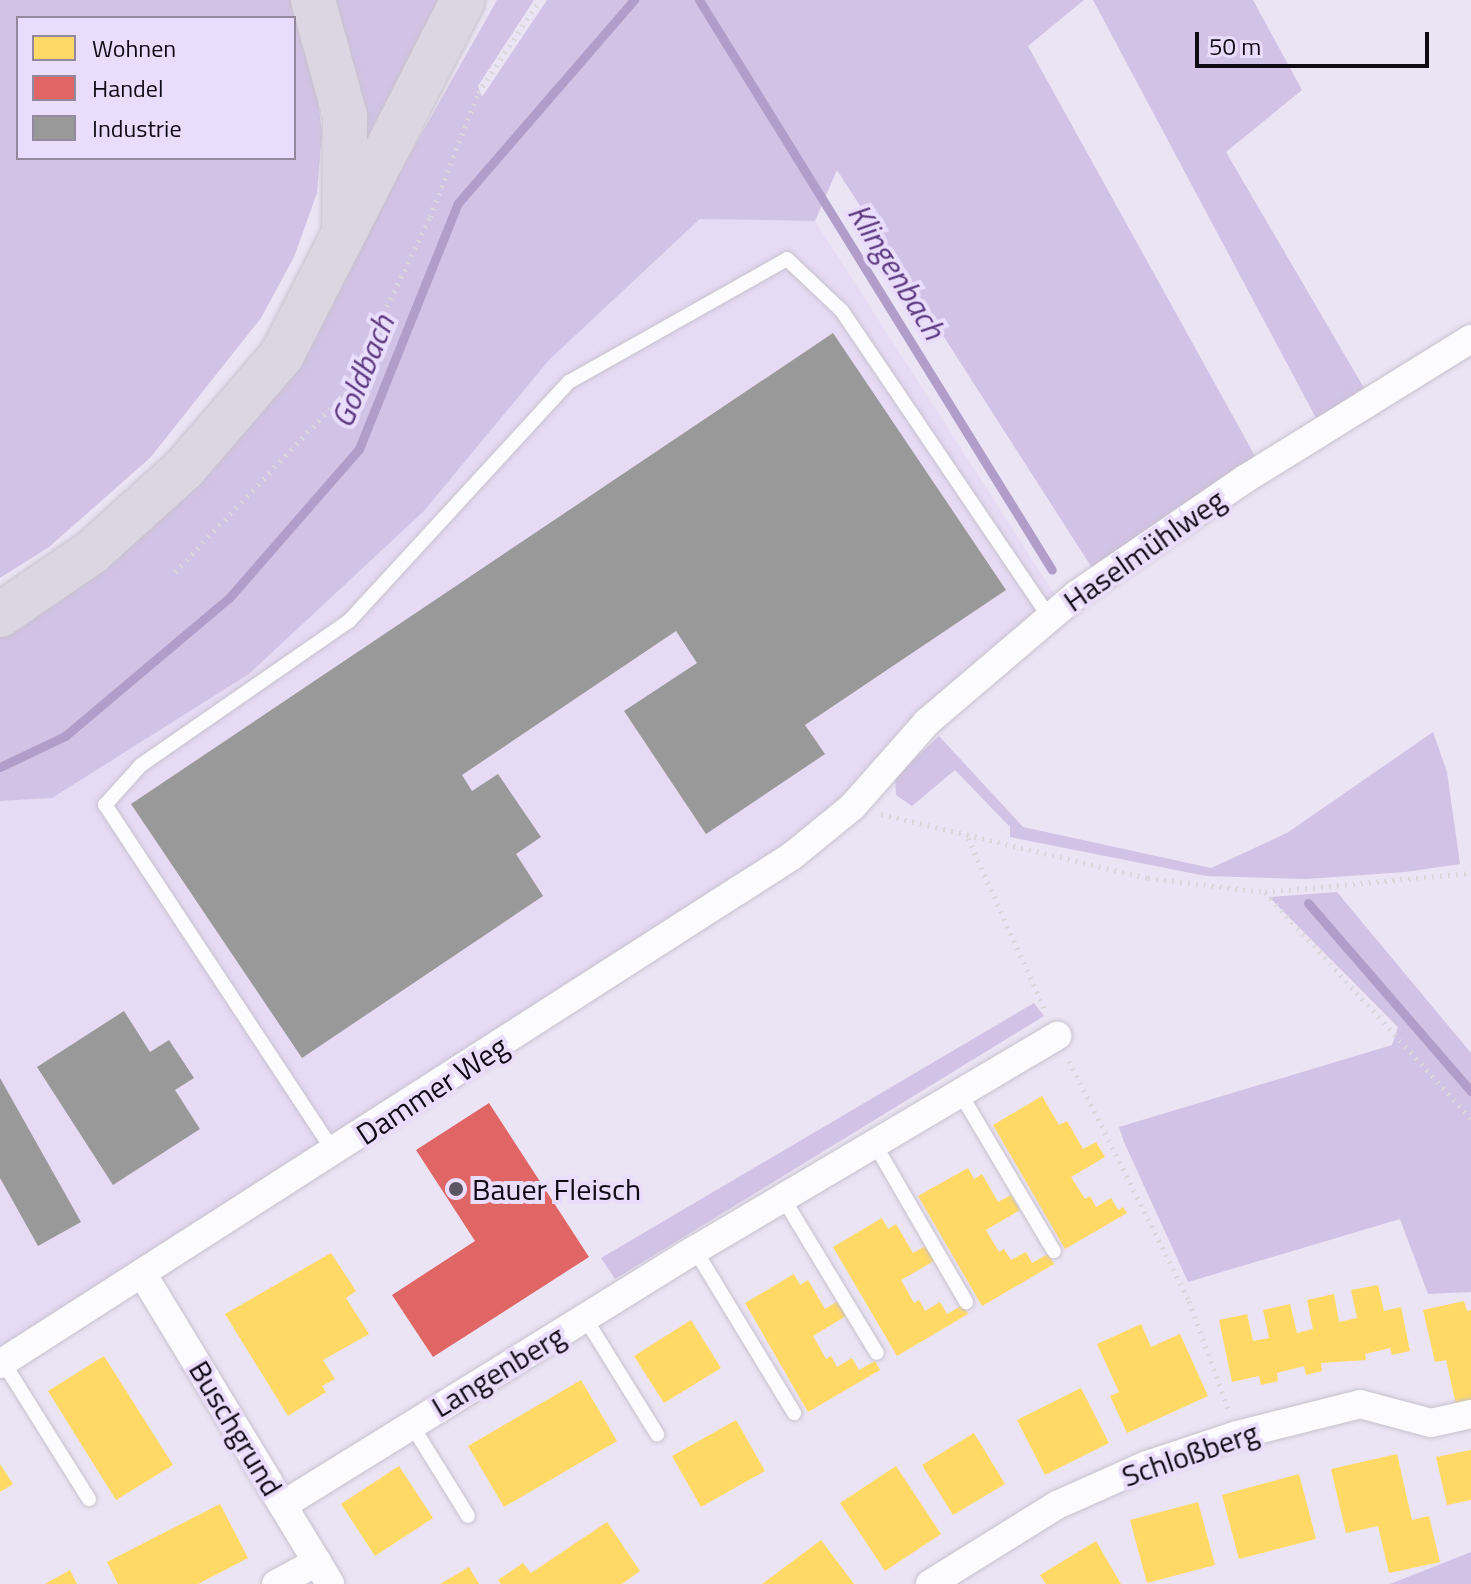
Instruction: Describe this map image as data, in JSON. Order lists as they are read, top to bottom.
{
  "streets": {
    "street": [
      "Haselmühlweg",
      "Dammer Weg",
      "Langenberg",
      "Buschgrund",
      "Schloßberg"
    ]
  },
  "crossings": [
    ["Haselmühlweg", "Dammer Weg"],
    ["Dammer Weg", "Buschgrund"],
    ["Langenberg", "Buschgrund"]
  ],
  "water": ["Klingenbach", "Goldbach"],
  "places": ["Bauer Fleisch"],
  "legend": ["Wohnen", "Handel", "Industrie"],
  "scale_bar": "50 m"
}
